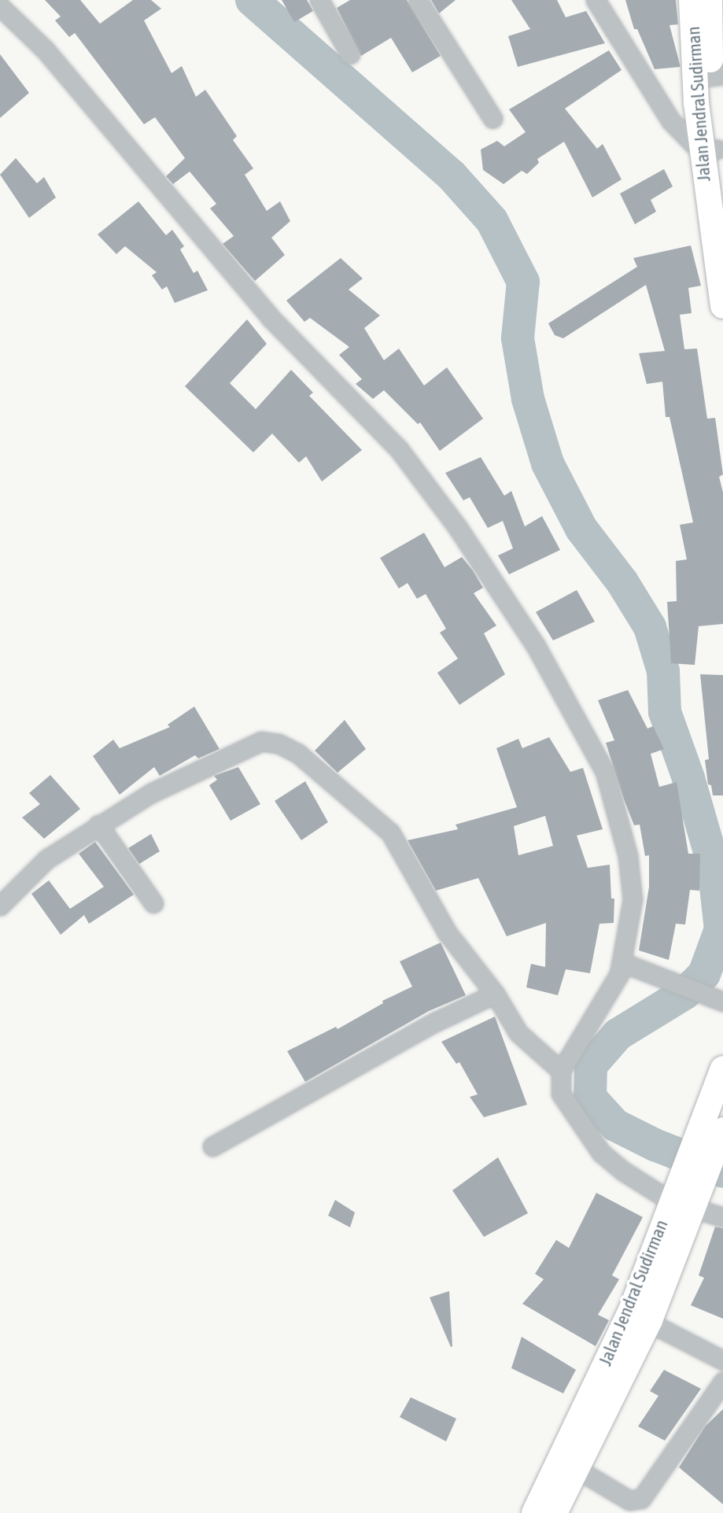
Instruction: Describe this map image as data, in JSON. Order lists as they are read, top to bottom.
{
  "streets": {
    "highway": ["Jalan Jendral Sudirman"]
  }
}
